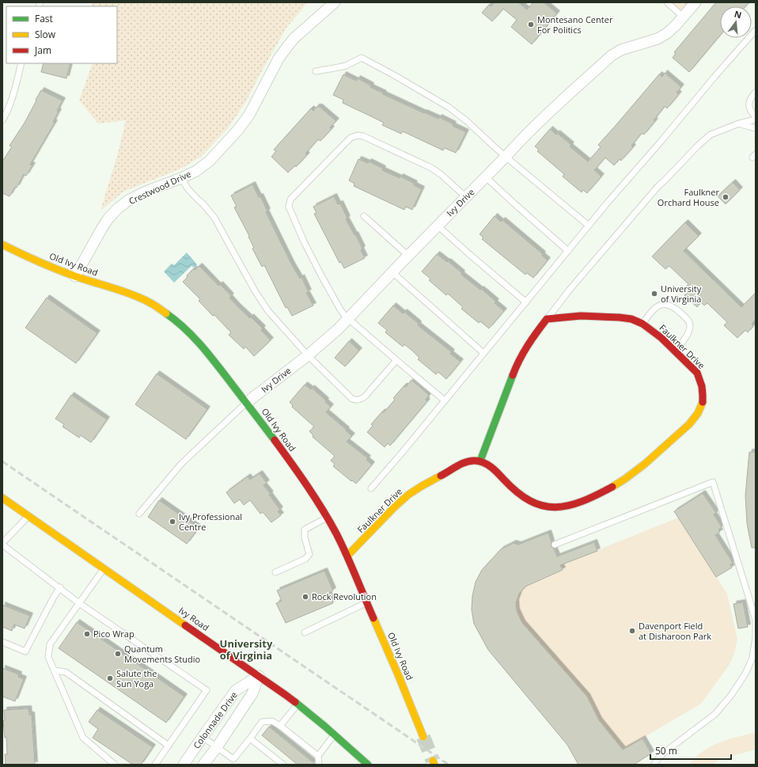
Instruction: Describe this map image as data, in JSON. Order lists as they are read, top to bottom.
{
  "streets": {
    "street": [
      "Crestwood Drive",
      "Ivy Drive",
      "Old Ivy Road",
      "Faulkner Drive",
      "Ivy Road",
      "Colonnade Drive"
    ]
  },
  "crossings": [
    ["Crestwood Drive", "Old Ivy Road"],
    ["Ivy Drive", "Old Ivy Road"],
    ["Old Ivy Road", "Faulkner Drive"],
    ["Ivy Road", "Colonnade Drive"]
  ],
  "districts": ["University of Virginia"],
  "places": [
    "Montesano Center For Politics",
    "Faulkner Orchard House",
    "University of Virginia",
    "Ivy Professional Centre",
    "Rock Revolution",
    "Davenport Field at Disharoon Park",
    "Pico Wrap",
    "Quantum Movements Studio",
    "Salute the Sun Yoga"
  ],
  "legend": ["Fast", "Slow", "Jam"],
  "scale_bar": "50 m",
  "north": "top"
}
